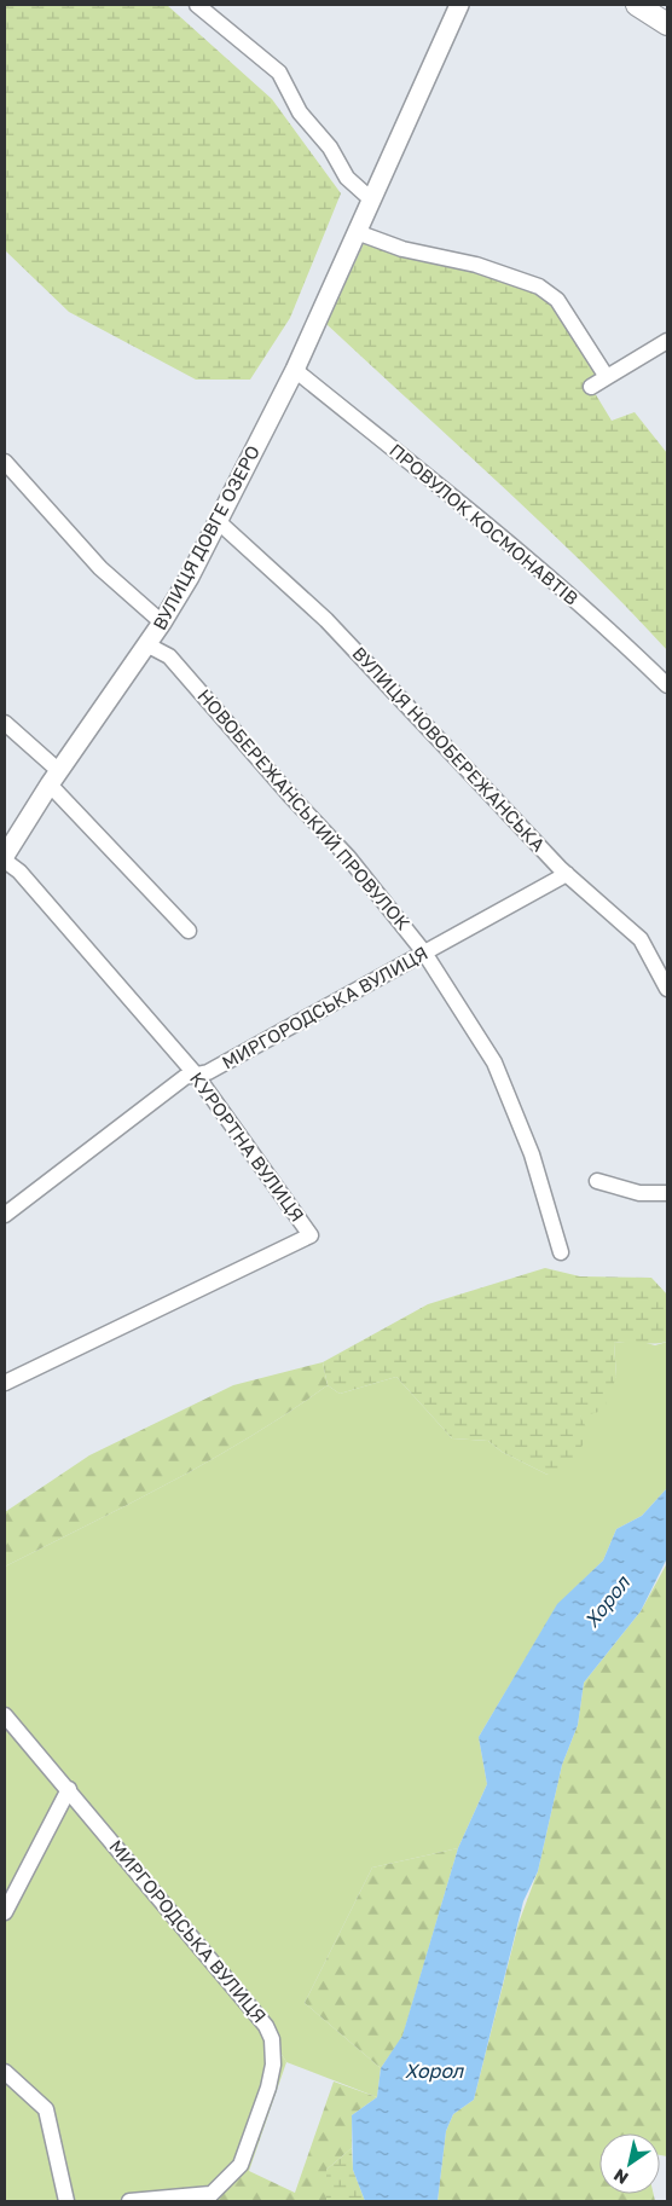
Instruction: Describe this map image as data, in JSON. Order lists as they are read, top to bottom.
{
  "streets": {
    "street": [
      "ПРОВУЛОК КОСМОНАВТІВ",
      "ВУЛИЦЯ ДОВГЕ ОЗЕРО",
      "ВУЛИЦЯ НОВОБЕРЕЖАНСЬКА",
      "НОВОБЕРЕЖАНСЬКИЙ ПРОВУЛОК",
      "МИРГОРОДСЬКА ВУЛИЦЯ",
      "КУРОРТНА ВУЛИЦЯ"
    ]
  },
  "crossings": [
    ["ПРОВУЛОК КОСМОНАВТІВ", "ВУЛИЦЯ ДОВГЕ ОЗЕРО"],
    ["ВУЛИЦЯ ДОВГЕ ОЗЕРО", "ВУЛИЦЯ НОВОБЕРЕЖАНСЬКА"],
    ["ВУЛИЦЯ ДОВГЕ ОЗЕРО", "НОВОБЕРЕЖАНСЬКИЙ ПРОВУЛОК"],
    ["ВУЛИЦЯ ДОВГЕ ОЗЕРО", "КУРОРТНА ВУЛИЦЯ"],
    ["ВУЛИЦЯ НОВОБЕРЕЖАНСЬКА", "МИРГОРОДСЬКА ВУЛИЦЯ"],
    ["НОВОБЕРЕЖАНСЬКИЙ ПРОВУЛОК", "МИРГОРОДСЬКА ВУЛИЦЯ"],
    ["МИРГОРОДСЬКА ВУЛИЦЯ", "КУРОРТНА ВУЛИЦЯ"]
  ],
  "water": ["Хорол"],
  "north": "bottom left"
}
